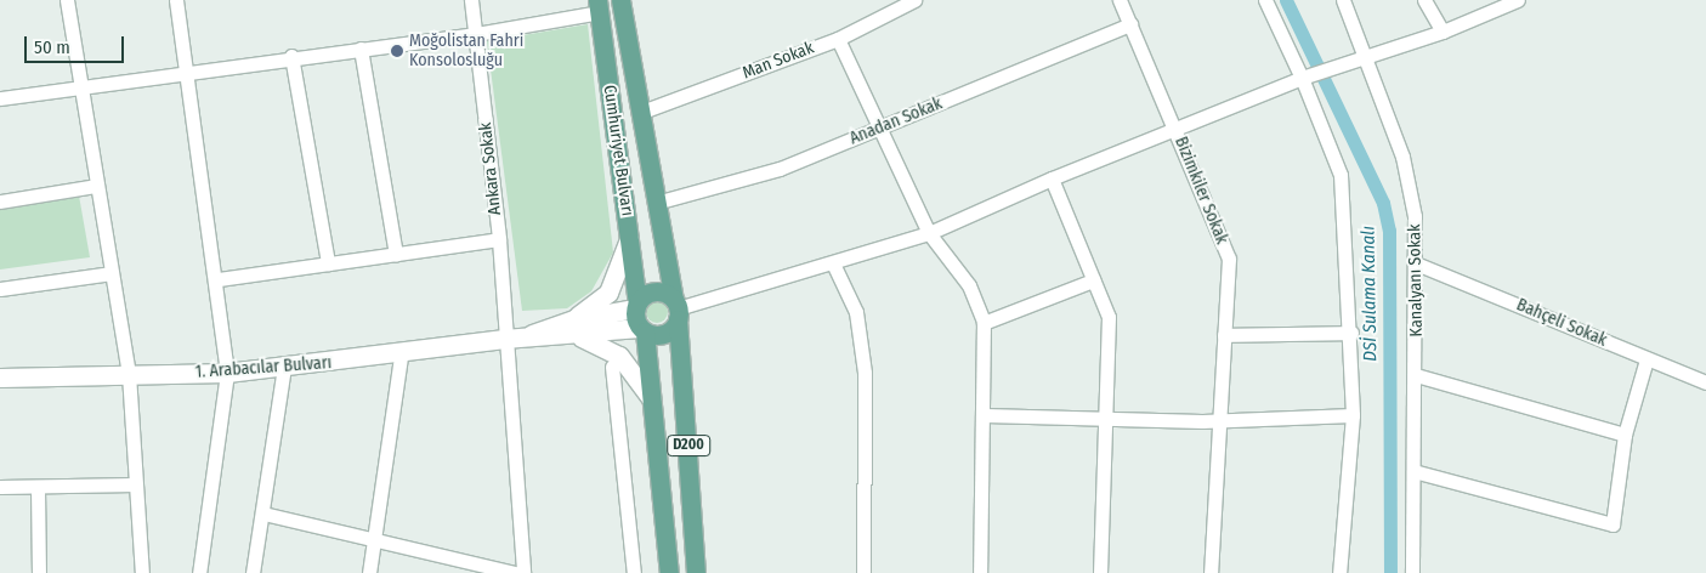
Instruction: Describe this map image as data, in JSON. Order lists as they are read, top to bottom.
{
  "streets": {
    "main road": ["Cumhuriyet Bulvarı", "1. Arabacılar Bulvarı", "D200"],
    "street": [
      "Man Sokak",
      "Anadan Sokak",
      "Ankara Sokak",
      "Bizimkiler Sokak",
      "Kanalyanı Sokak",
      "Bahçeli Sokak"
    ]
  },
  "crossings": [
    ["Man Sokak", "Cumhuriyet Bulvarı"],
    ["Anadan Sokak", "Cumhuriyet Bulvarı"],
    ["Anadan Sokak", "Bizimkiler Sokak"],
    ["Cumhuriyet Bulvarı", "1. Arabacılar Bulvarı"],
    ["Ankara Sokak", "1. Arabacılar Bulvarı"],
    ["Kanalyanı Sokak", "Bahçeli Sokak"]
  ],
  "water": ["DSİ Sulama Kanalı"],
  "places": ["Moğolistan Fahri Konsolosluğu"],
  "scale_bar": "50 m"
}
